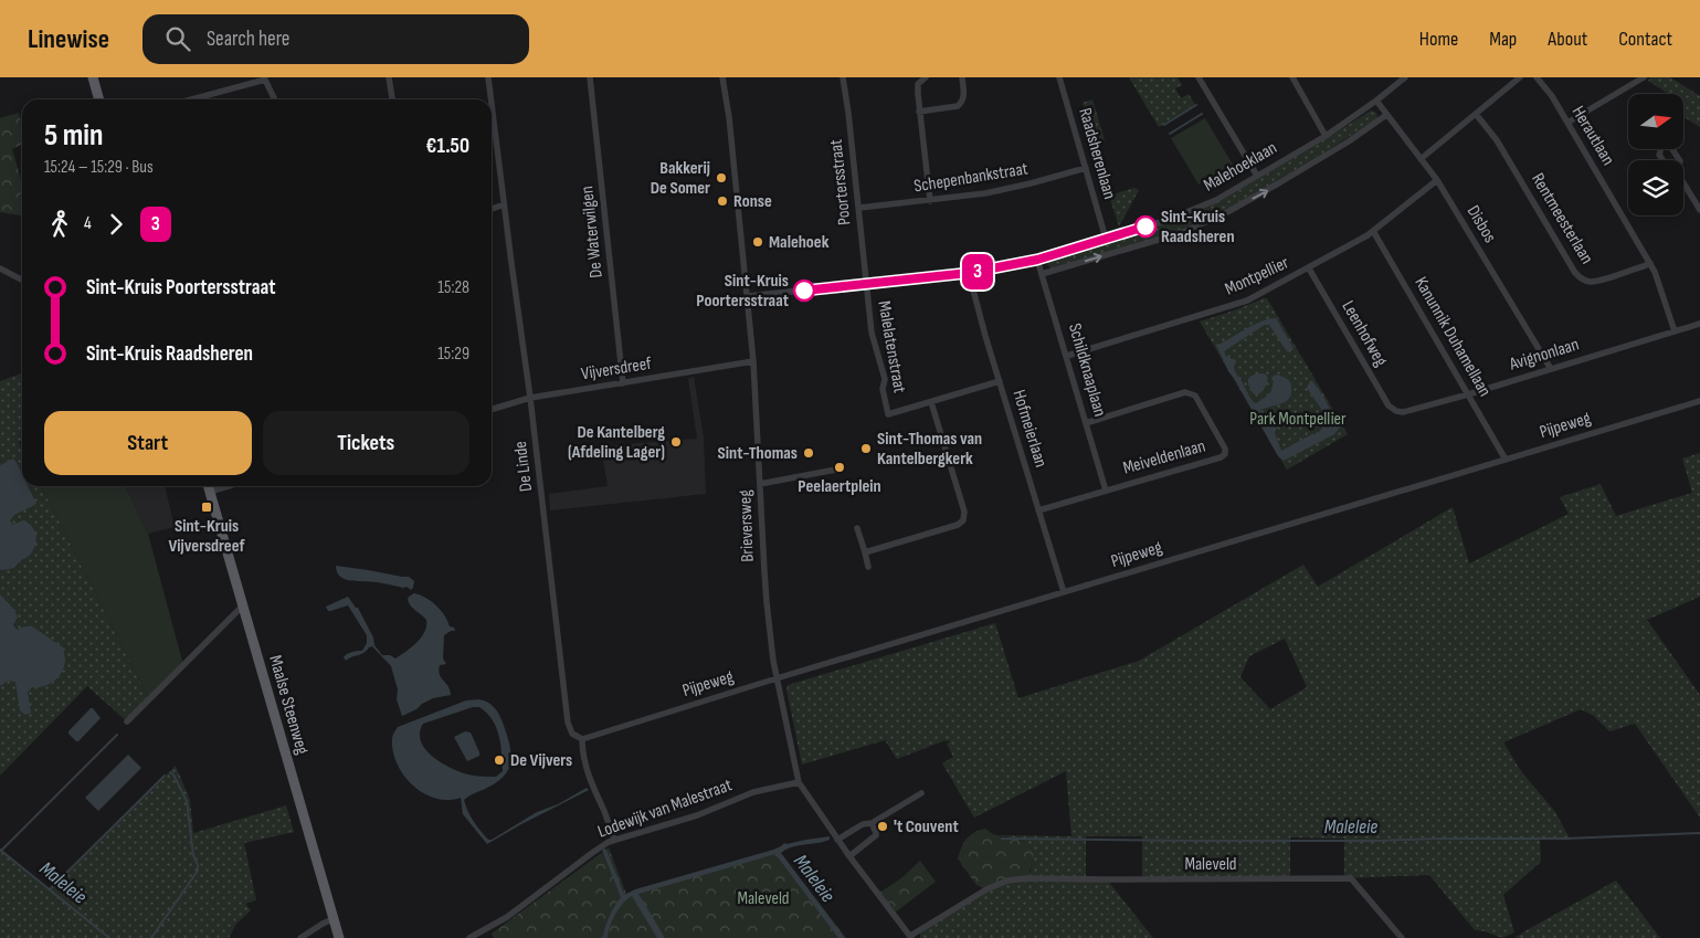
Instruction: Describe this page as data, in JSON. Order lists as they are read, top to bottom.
{
  "streets": {
    "main road": ["Maalse Steenweg"],
    "street": [
      "Herautlaan",
      "Raadsherenlaan",
      "Malehoeklaan",
      "Schepenbankstraat",
      "Poortersstraat",
      "Rentmeesterlaan",
      "Disbos",
      "De Waterwilgen",
      "Montpellier",
      "Leenhofweg",
      "Kanunnik Duhamellaan",
      "Malelatenstraat",
      "Avignonlaan",
      "Vijversdreef",
      "Schildknaaplaan",
      "Pijpeweg",
      "Hofmeierlaan",
      "Meiveldenlaan",
      "De Linde",
      "Brieversweg",
      "Lodewijk van Malestraat",
      "Maleveld"
    ]
  },
  "crossings": [
    ["Herautlaan", "Rentmeesterlaan"],
    ["Herautlaan", "Avignonlaan"],
    ["Raadsherenlaan", "Malehoeklaan"],
    ["Raadsherenlaan", "Schepenbankstraat"],
    ["Malehoeklaan", "Poortersstraat"],
    ["Malehoeklaan", "Disbos"],
    ["Malehoeklaan", "Malelatenstraat"],
    ["Malehoeklaan", "Schildknaaplaan"],
    ["Malehoeklaan", "Hofmeierlaan"],
    ["Malehoeklaan", "Brieversweg"],
    ["Schepenbankstraat", "Poortersstraat"],
    ["Poortersstraat", "Malelatenstraat"],
    ["Disbos", "Montpellier"],
    ["Disbos", "Avignonlaan"],
    ["De Waterwilgen", "Vijversdreef"],
    ["Montpellier", "Leenhofweg"],
    ["Montpellier", "Kanunnik Duhamellaan"],
    ["Montpellier", "Schildknaaplaan"],
    ["Leenhofweg", "Avignonlaan"],
    ["Kanunnik Duhamellaan", "Avignonlaan"],
    ["Kanunnik Duhamellaan", "Pijpeweg"],
    ["Vijversdreef", "De Linde"],
    ["Vijversdreef", "Brieversweg"],
    ["Schildknaaplaan", "Meiveldenlaan"],
    ["Pijpeweg", "Hofmeierlaan"],
    ["Pijpeweg", "De Linde"],
    ["Pijpeweg", "Brieversweg"],
    ["Hofmeierlaan", "Meiveldenlaan"],
    ["De Linde", "Lodewijk van Malestraat"],
    ["Brieversweg", "Lodewijk van Malestraat"],
    ["Brieversweg", "Maleveld"]
  ],
  "water": ["Maleleie"],
  "parks": ["Park Montpellier", "Maleveld"],
  "places": {
    "other": [
      "Bakkerij De Somer",
      "Ronse",
      "Sint-Kruis Raadsheren",
      "Malehoek",
      "Sint-Kruis Poortersstraat",
      "De Kantelberg (Afdeling Lager)",
      "Sint-Thomas van Kantelbergkerk",
      "Sint-Thomas",
      "Peelaertplein",
      "De Vijvers",
      "'t Couvent"
    ],
    "transit": ["Sint-Kruis Vijversdreef"]
  },
  "lines": ["bus line 3"],
  "north": "right",
  "page": {
    "header": "Linewise",
    "search": "Search here",
    "nav": [
      "Home",
      "Map",
      "About",
      "Contact"
    ],
    "on_map": "3",
    "heading": ["5 min", "15:24 – 15:29 · Bus", "€1.50"],
    "legs": ["4", "3"],
    "list": [
      {
        "name": "Sint-Kruis Poortersstraat",
        "value": "15:28"
      },
      {
        "name": "Sint-Kruis Raadsheren",
        "value": "15:29"
      }
    ],
    "buttons": ["Start", "Tickets"]
  }
}
